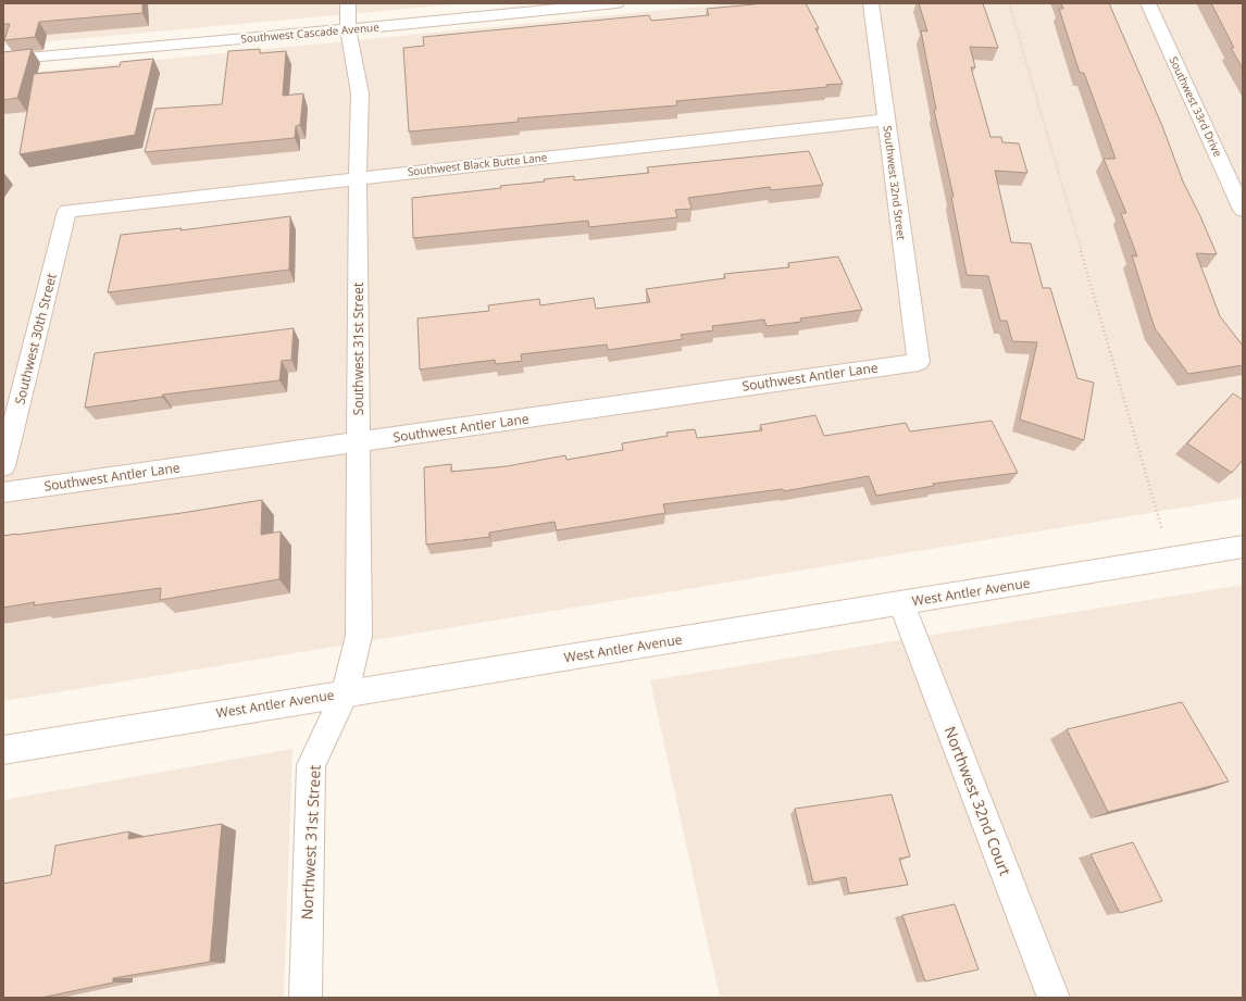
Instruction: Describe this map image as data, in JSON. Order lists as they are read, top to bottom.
{
  "streets": {
    "street": [
      "Southwest Cascade Avenue",
      "Southwest 33rd Drive",
      "Southwest Black Butte Lane",
      "Southwest 32nd Street",
      "Southwest 30th Street",
      "Southwest 31st Street",
      "Southwest Antler Lane",
      "West Antler Avenue",
      "Northwest 32nd Court",
      "Northwest 31st Street"
    ]
  },
  "crossings": [
    ["Southwest Cascade Avenue", "Southwest 31st Street"],
    ["Southwest Black Butte Lane", "Southwest 32nd Street"],
    ["Southwest Black Butte Lane", "Southwest 30th Street"],
    ["Southwest Black Butte Lane", "Southwest 31st Street"],
    ["Southwest 32nd Street", "Southwest Antler Lane"],
    ["Southwest 31st Street", "Southwest Antler Lane"],
    ["Southwest 31st Street", "West Antler Avenue"],
    ["Southwest 31st Street", "Northwest 31st Street"],
    ["West Antler Avenue", "Northwest 32nd Court"],
    ["West Antler Avenue", "Northwest 31st Street"]
  ]
}
